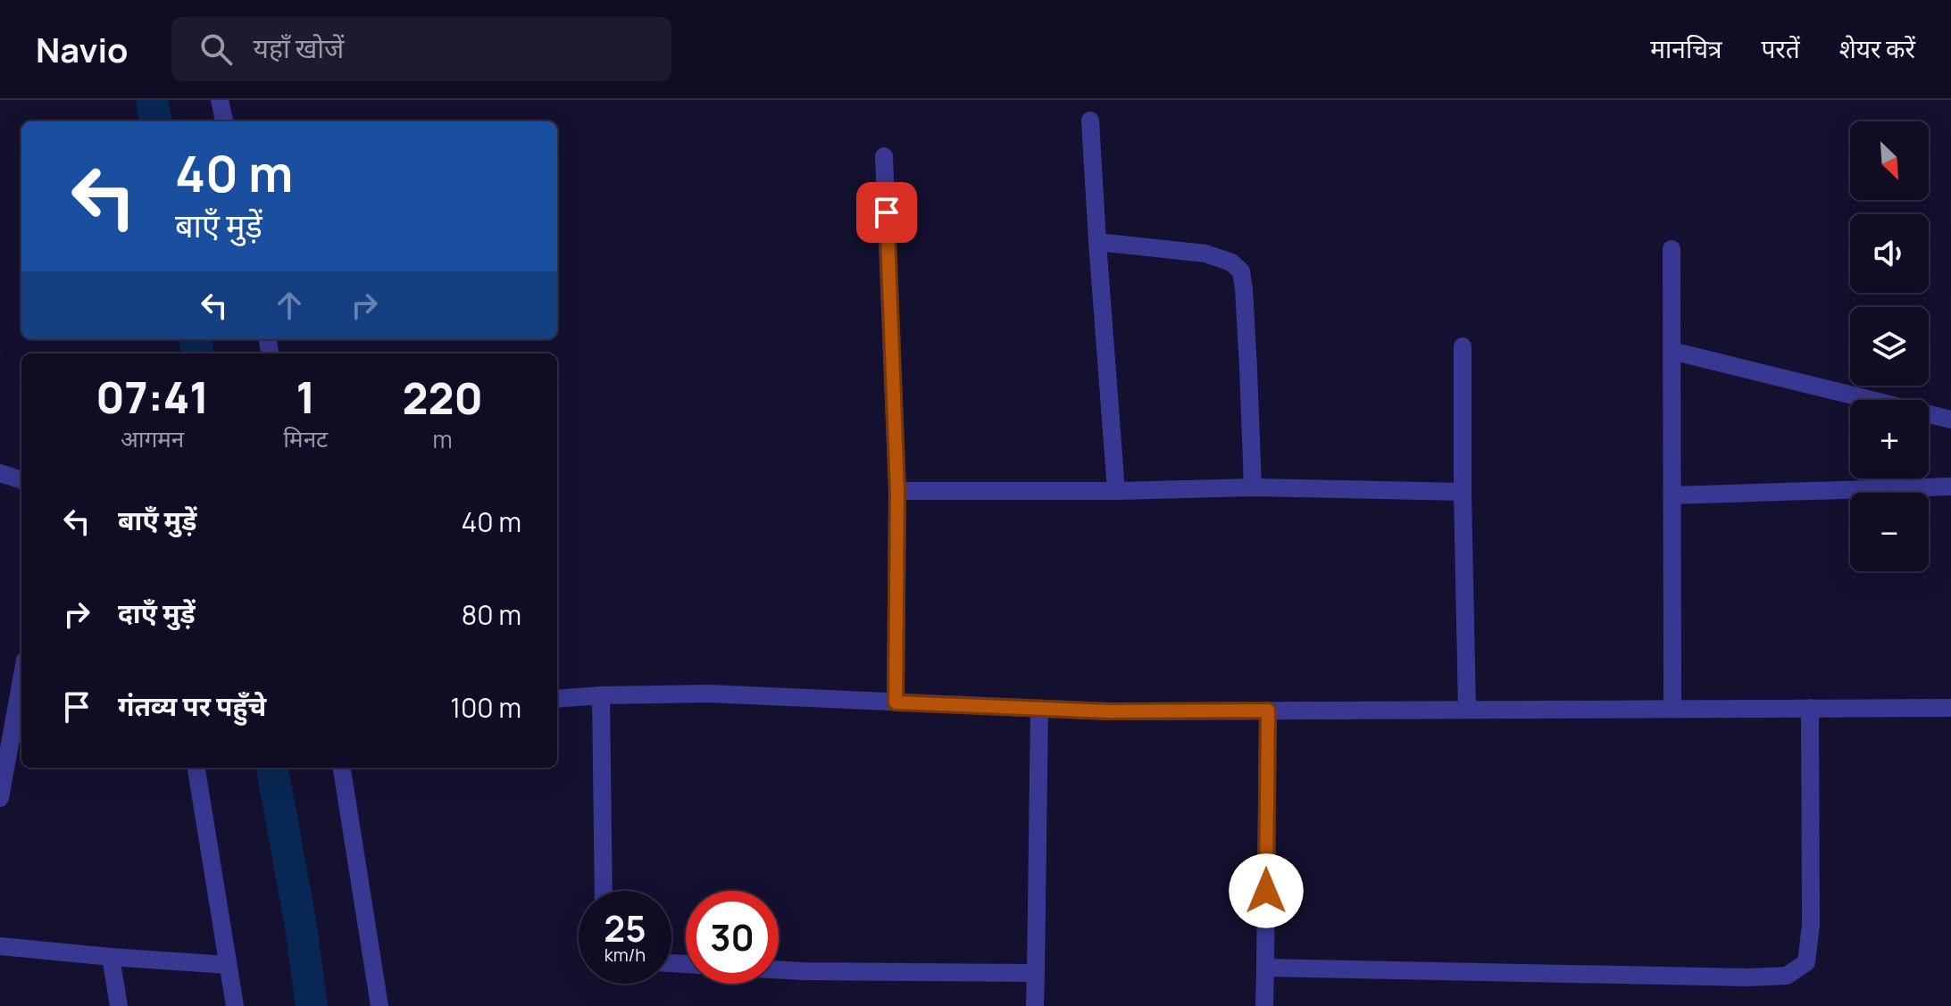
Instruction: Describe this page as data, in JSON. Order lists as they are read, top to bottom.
{
  "north": "bottom right",
  "page": {
    "header": "Navio",
    "search": "यहाँ खोजें",
    "nav": ["मानचित्र", "परतें", "शेयर करें"],
    "map_buttons": ["+", "−"],
    "turn": ["40 m", "बाएँ मुड़ें"],
    "eta": [
      "07:41",
      "आगमन",
      "1",
      "मिनट",
      "220",
      "m"
    ],
    "list": [
      {
        "name": "बाएँ मुड़ें",
        "value": "40 m"
      },
      {
        "name": "दाएँ मुड़ें",
        "value": "80 m"
      },
      {
        "name": "गंतव्य पर पहुँचे",
        "value": "100 m"
      }
    ],
    "speed": "25 km/h",
    "limit": "30"
  }
}
